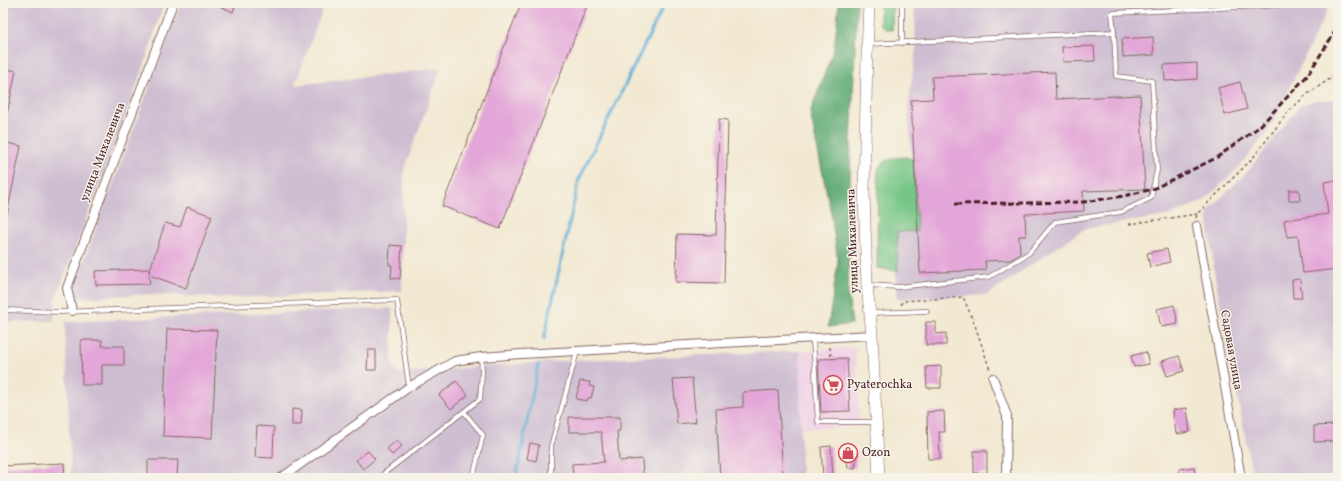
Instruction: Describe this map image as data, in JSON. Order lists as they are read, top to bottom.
{
  "streets": {
    "street": ["улица Михалевича", "Садовая улица"]
  },
  "places": {
    "supermarket": ["Pyaterochka"],
    "shop": ["Ozon"]
  }
}
